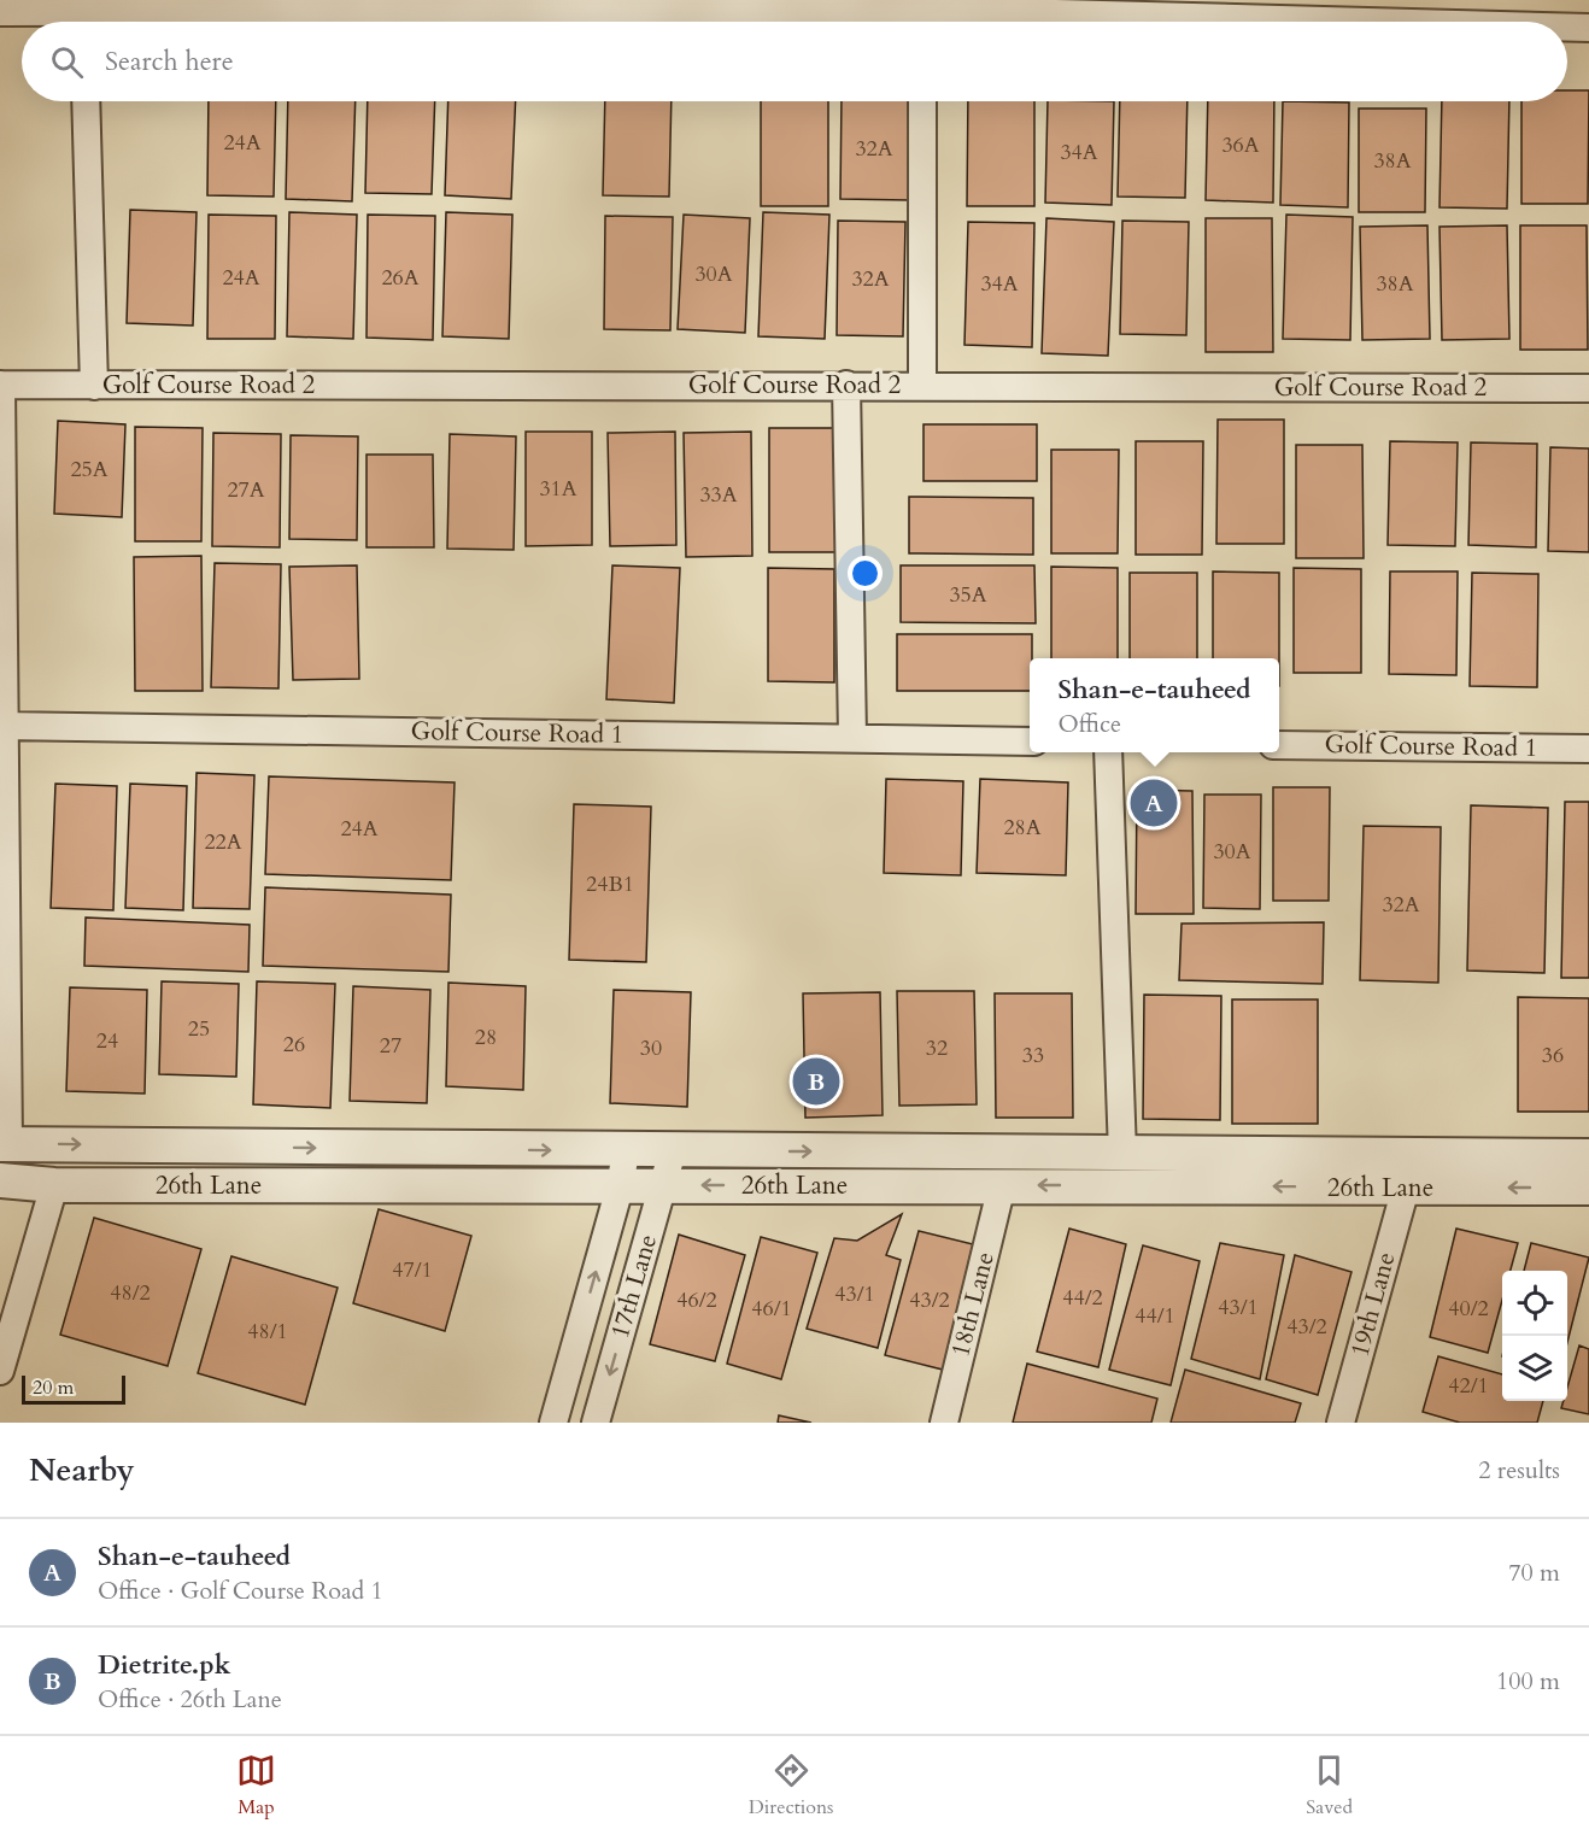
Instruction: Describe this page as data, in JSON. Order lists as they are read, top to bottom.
{
  "streets": {
    "street": [
      "Golf Course Road 2",
      "Golf Course Road 1",
      "26th Lane",
      "17th Lane",
      "18th Lane",
      "19th Lane"
    ]
  },
  "crossings": [
    ["26th Lane", "17th Lane"],
    ["26th Lane", "18th Lane"],
    ["26th Lane", "19th Lane"]
  ],
  "house_numbers": [
    "24A",
    "36A",
    "32A",
    "34A",
    "38A",
    "30A",
    "24A",
    "26A",
    "32A",
    "34A",
    "38A",
    "25A",
    "31A",
    "27A",
    "33A",
    "35A",
    "28A",
    "24A",
    "22A",
    "30A",
    "24B1",
    "32A",
    "25",
    "28",
    "24",
    "26",
    "27",
    "30",
    "32",
    "33",
    "36",
    "47/1",
    "48/2",
    "43/1",
    "44/2",
    "46/2",
    "43/2",
    "43/1",
    "46/1",
    "40/2",
    "44/1",
    "43/2",
    "48/1",
    "42/1"
  ],
  "scale_bar": "20 m",
  "page": {
    "search": "Search here",
    "popup": ["Shan-e-tauheed", "Office"],
    "pins": ["A", "B"],
    "scale": "20 m",
    "heading": ["Nearby", "2 results"],
    "list": [
      {
        "mark": "A",
        "name": "Shan-e-tauheed",
        "note": "Office · Golf Course Road 1",
        "value": "70 m"
      },
      {
        "mark": "B",
        "name": "Dietrite.pk",
        "note": "Office · 26th Lane",
        "value": "100 m"
      }
    ],
    "nav": ["Map", "Directions", "Saved"]
  }
}
